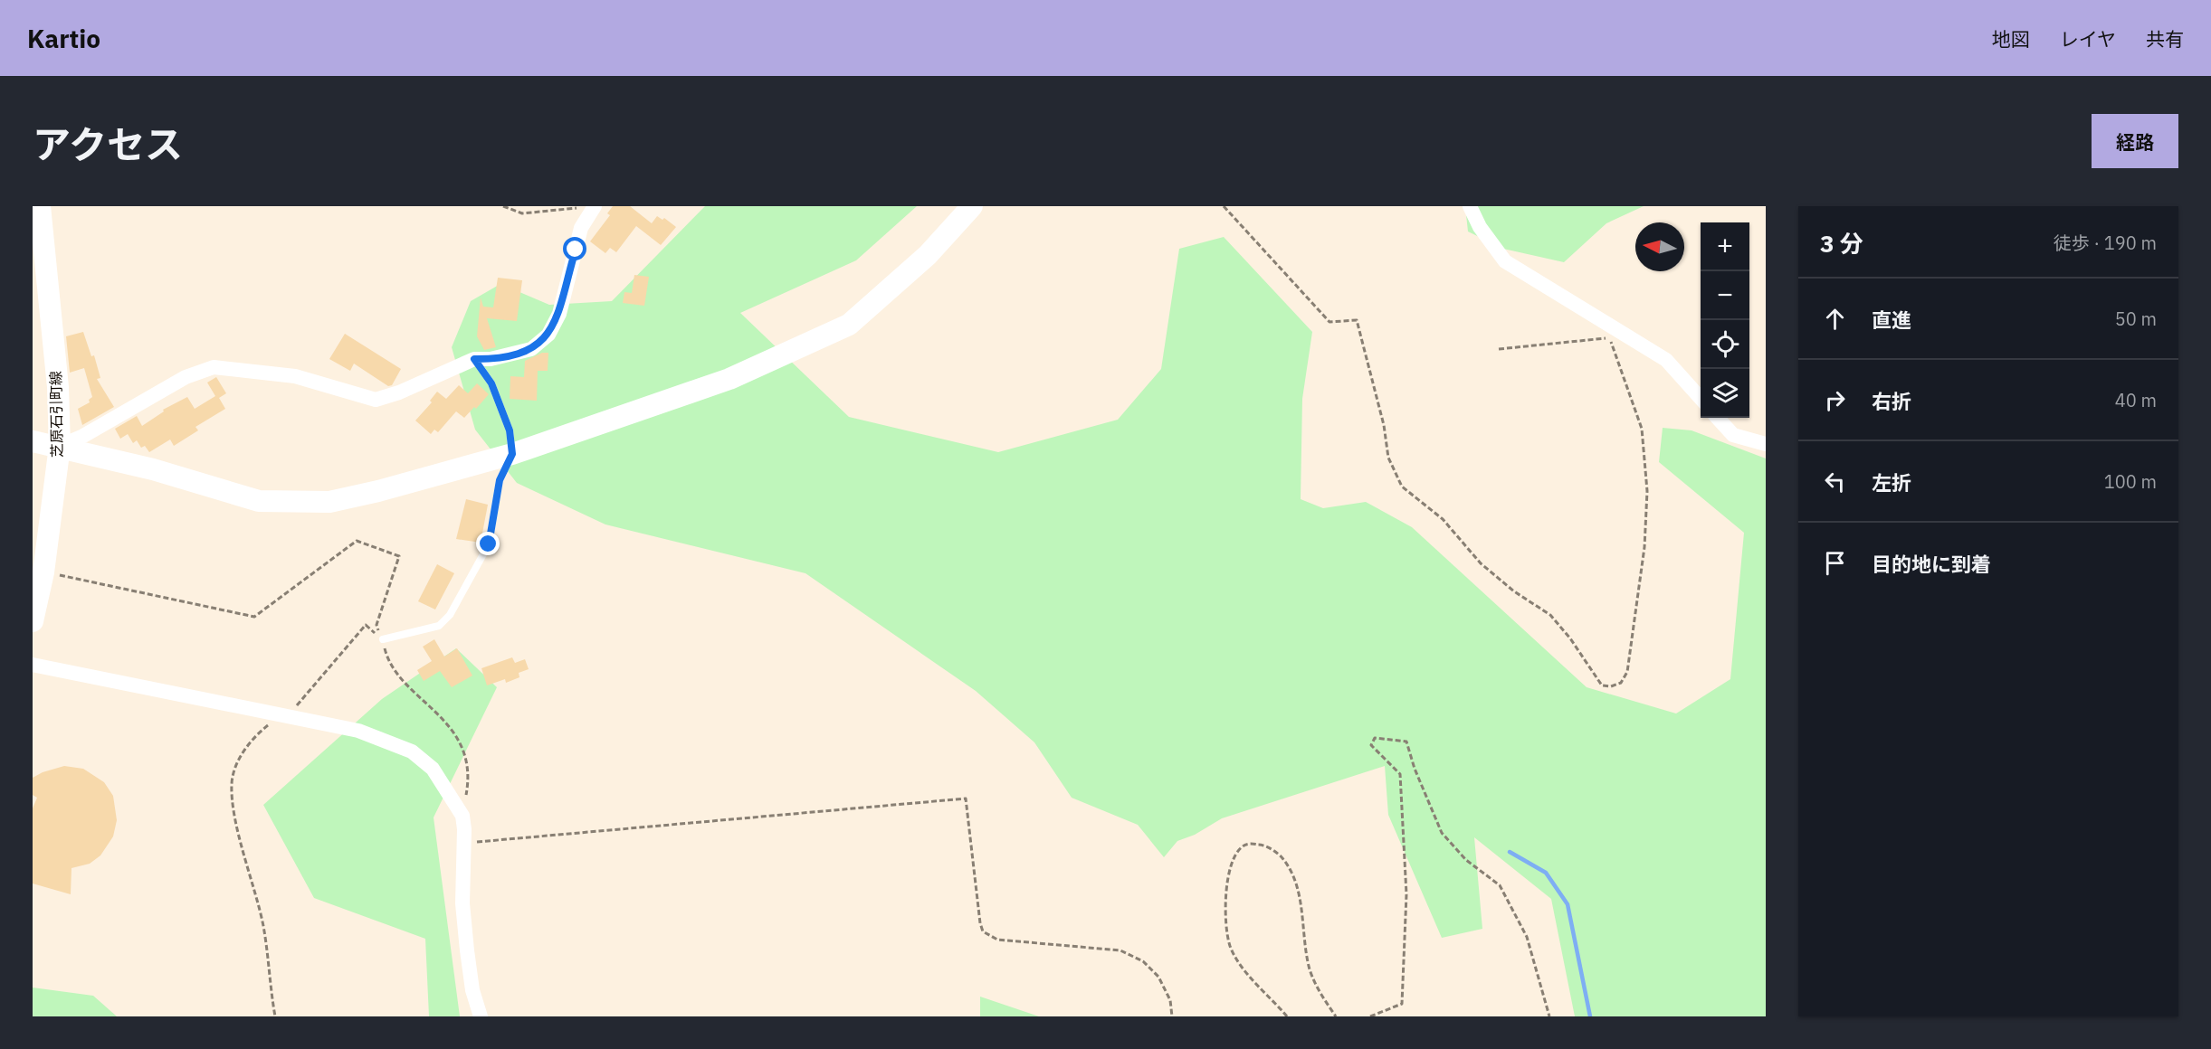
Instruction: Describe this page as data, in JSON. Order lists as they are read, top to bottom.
{
  "streets": {
    "street": ["芝原石引町線"]
  },
  "north": "left",
  "page": {
    "header": "Kartio",
    "nav": ["地図", "レイヤ", "共有"],
    "title": "アクセス",
    "buttons": "経路",
    "heading": ["3 分", "徒歩 · 190 m"],
    "map_buttons": ["+", "−"],
    "list": [
      ["直進", "50 m"],
      ["右折", "40 m"],
      ["左折", "100 m"],
      "目的地に到着"
    ]
  }
}
